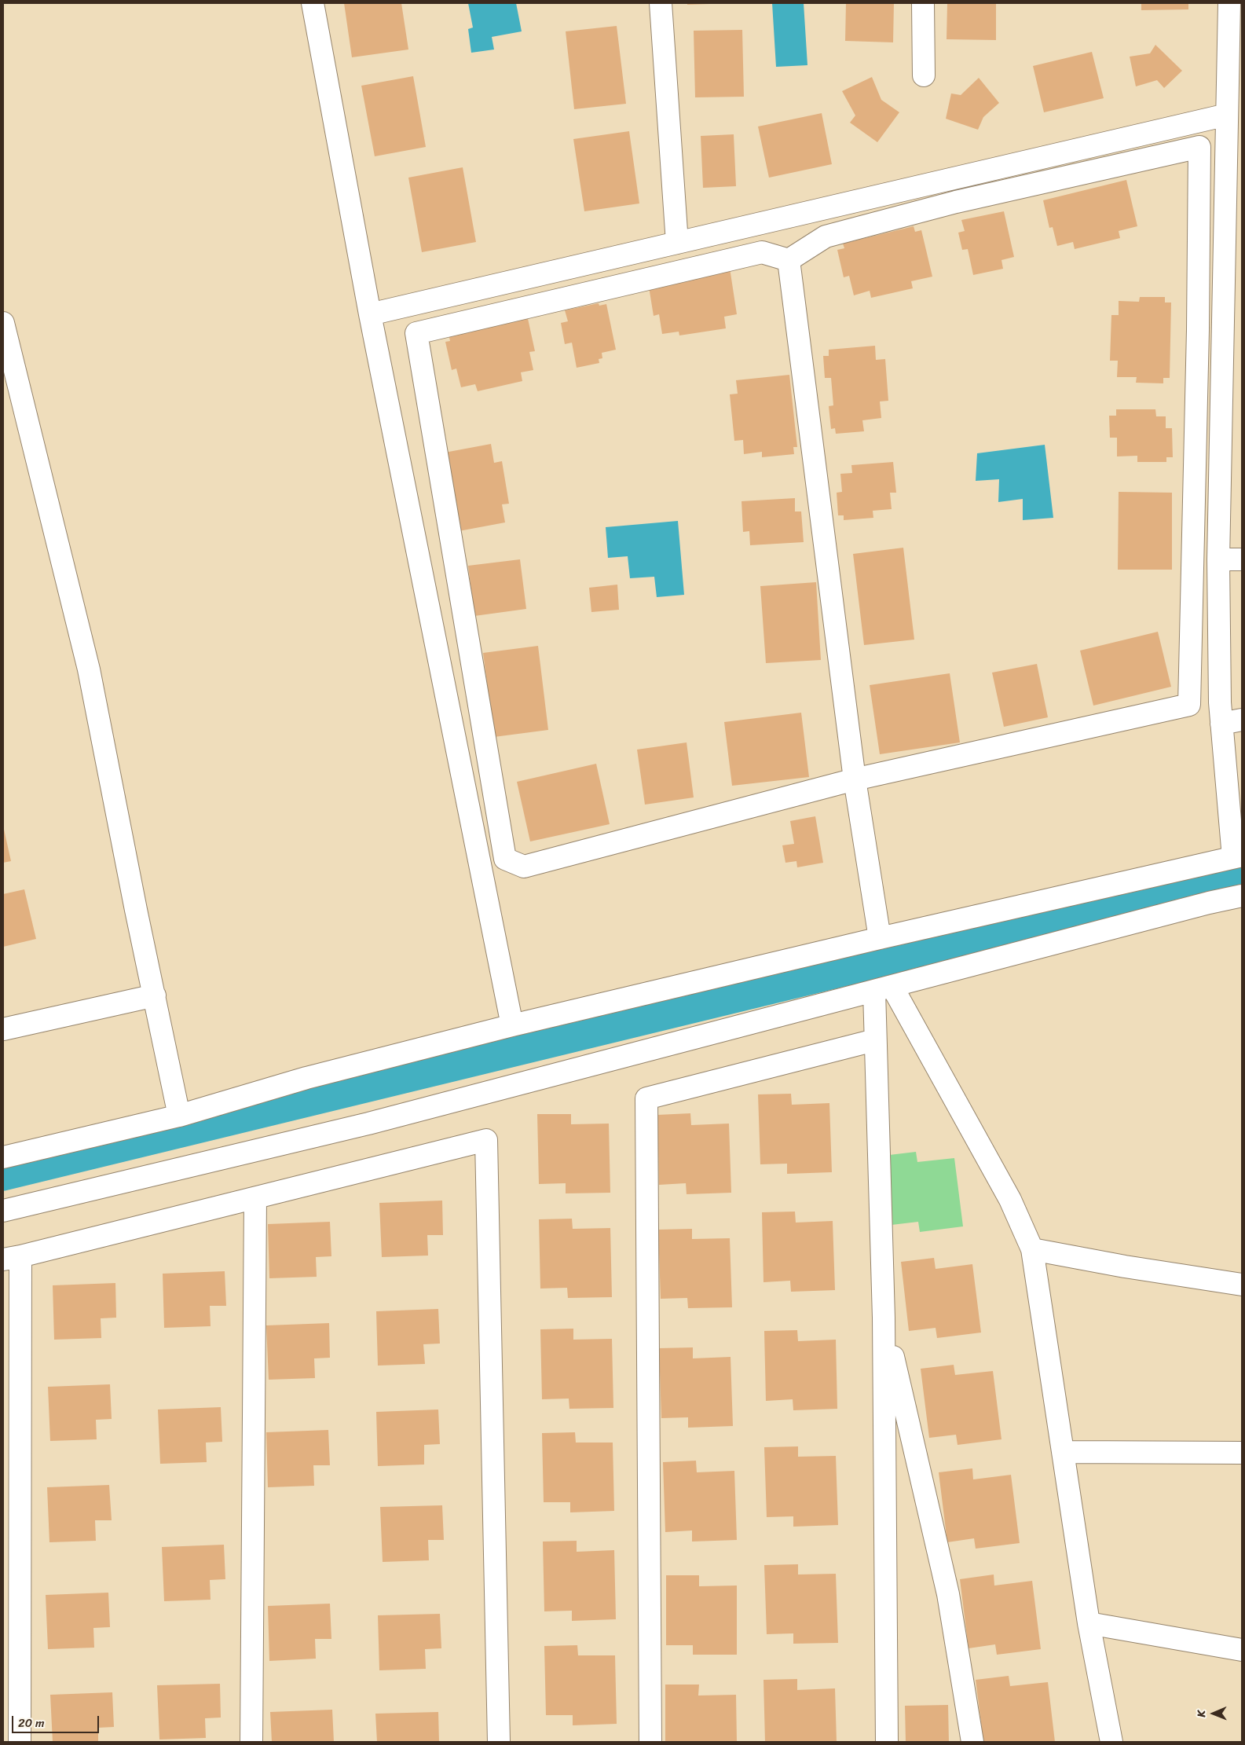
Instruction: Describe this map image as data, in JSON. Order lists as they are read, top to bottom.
{
  "scale_bar": "20 m",
  "north": "left"
}
